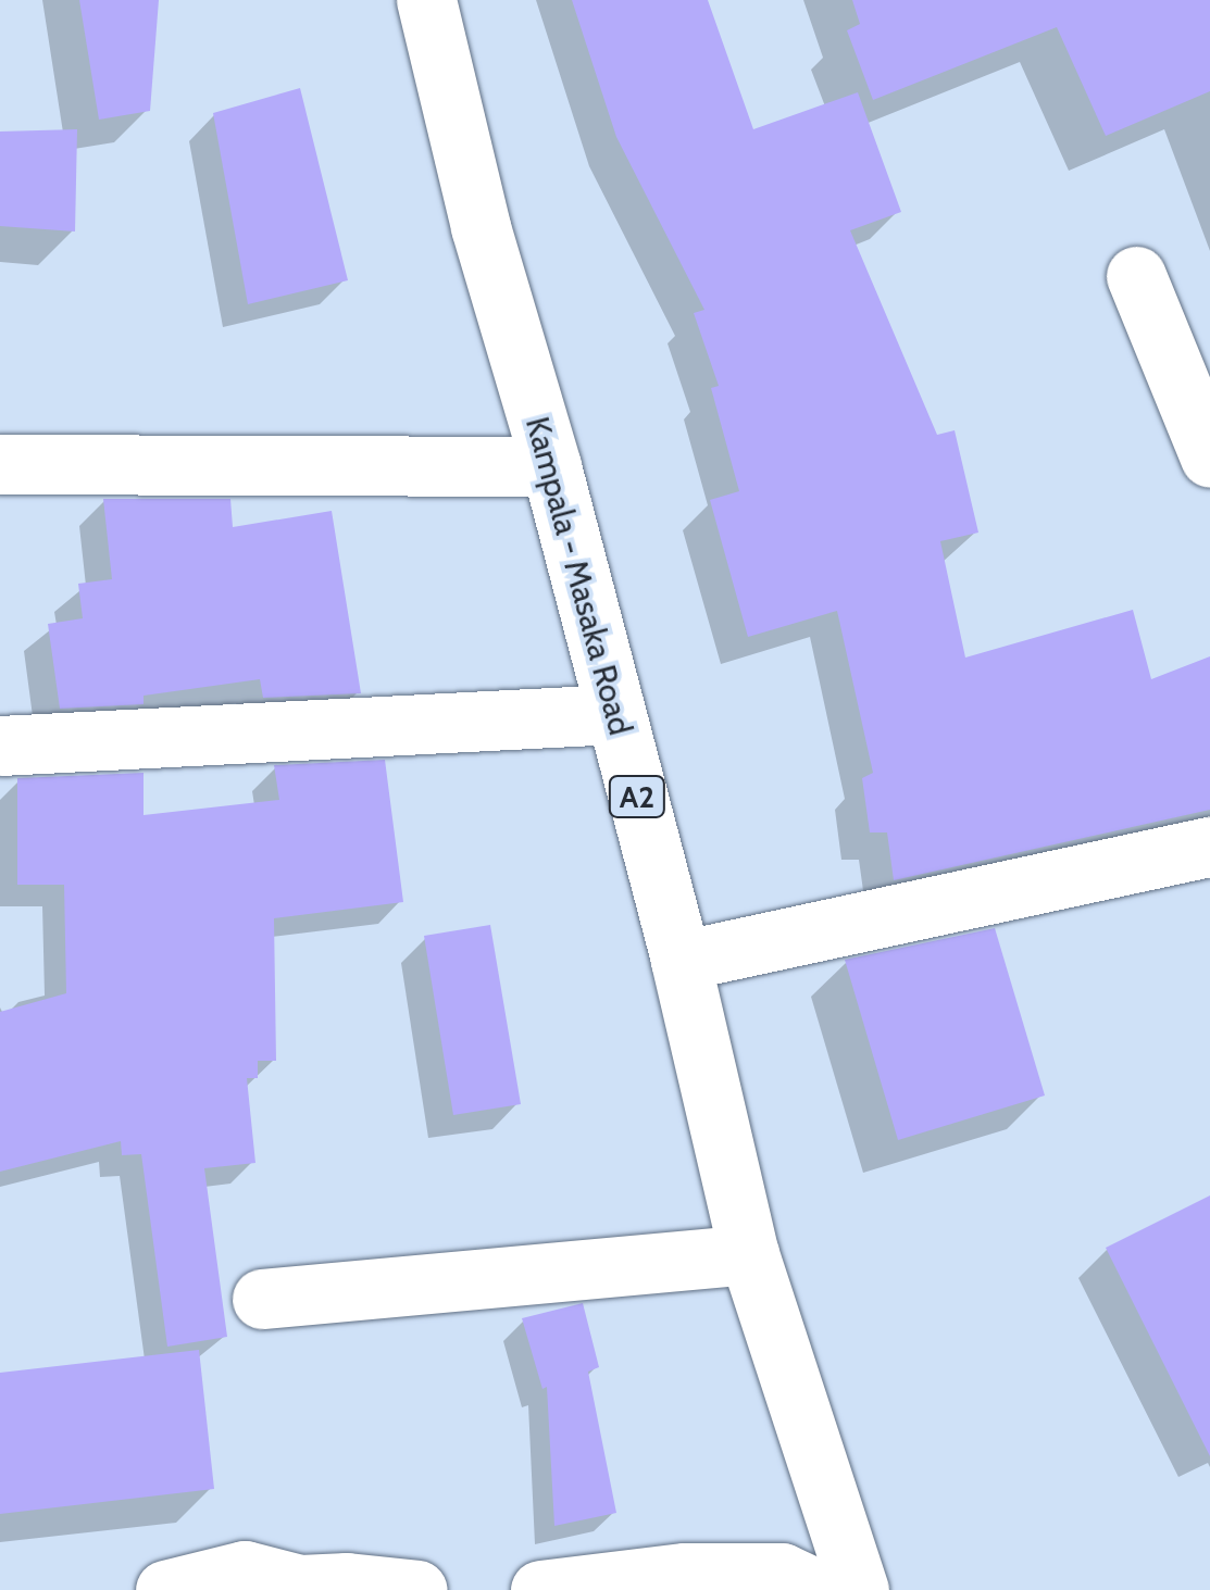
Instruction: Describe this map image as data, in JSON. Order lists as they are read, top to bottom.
{
  "streets": {
    "main road": ["Kampala - Masaka Road", "A2"]
  }
}
